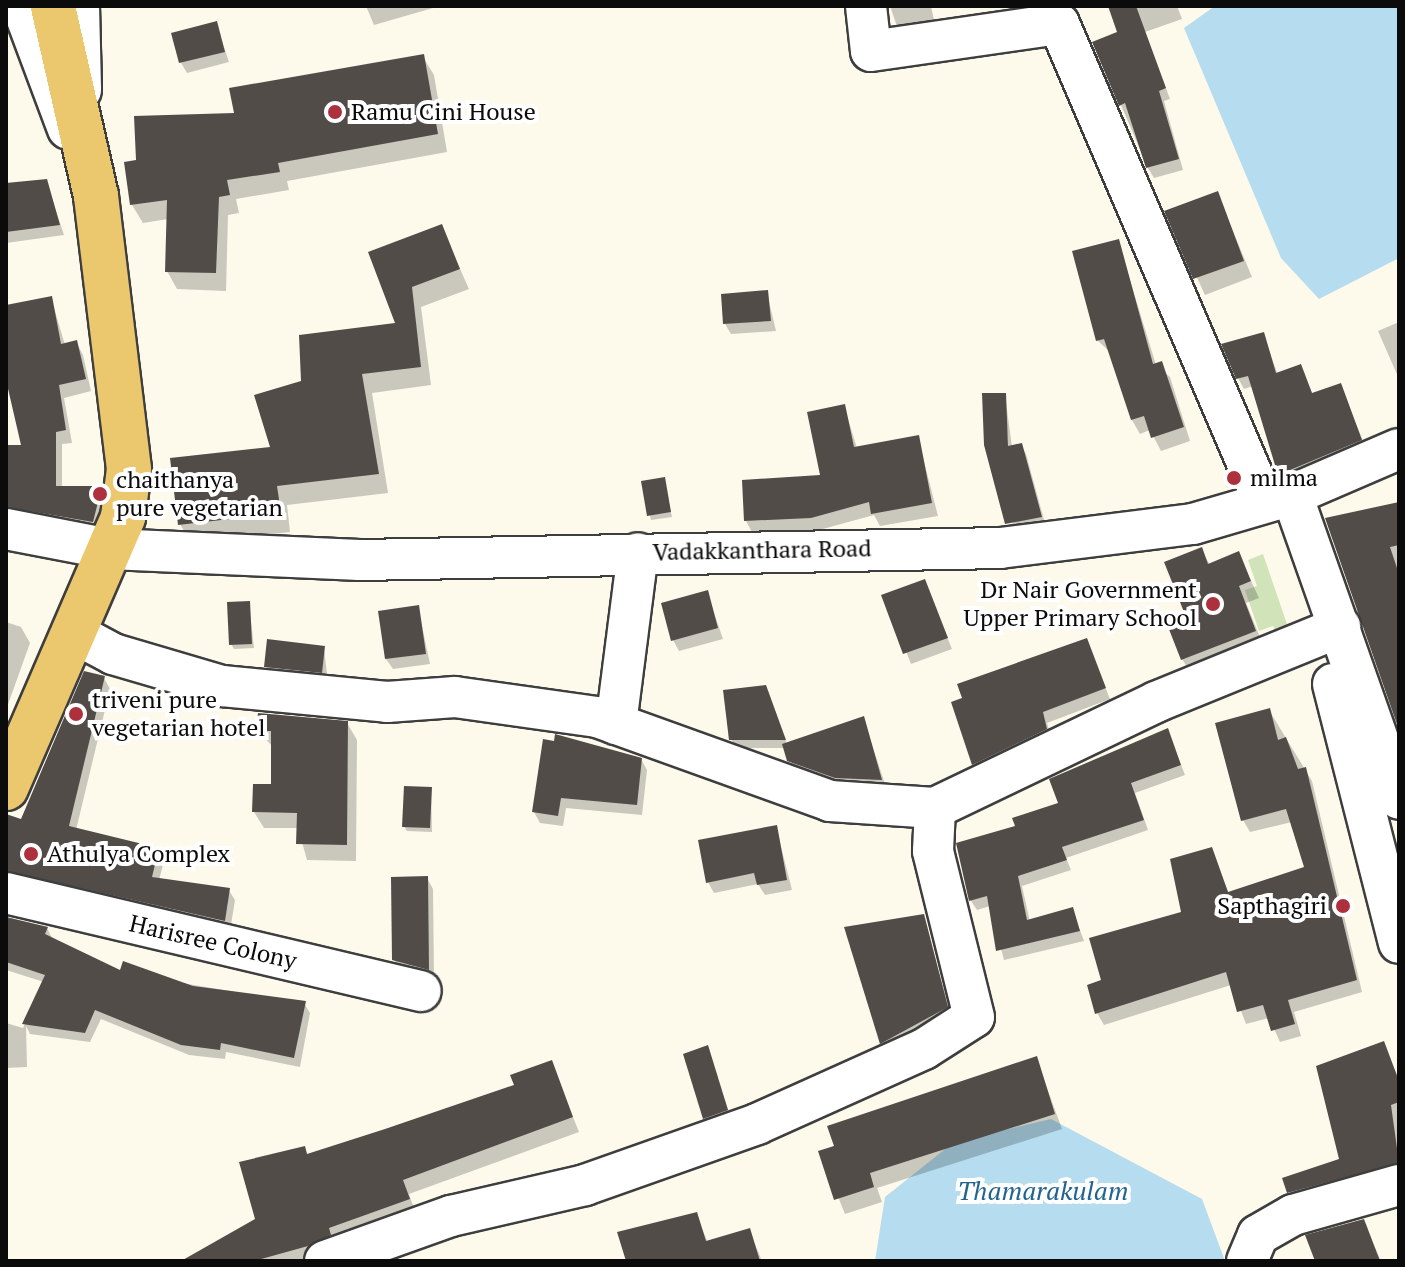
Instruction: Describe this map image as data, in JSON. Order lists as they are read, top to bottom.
{
  "streets": {
    "street": ["Vadakkanthara Road", "Harisree Colony"]
  },
  "water": ["Thamarakulam"],
  "places": [
    "Ramu Cini House",
    "milma",
    "chaithanya pure vegetarian",
    "Dr Nair Government Upper Primary School",
    "triveni pure vegetarian hotel",
    "Athulya Complex",
    "Sapthagiri"
  ]
}
